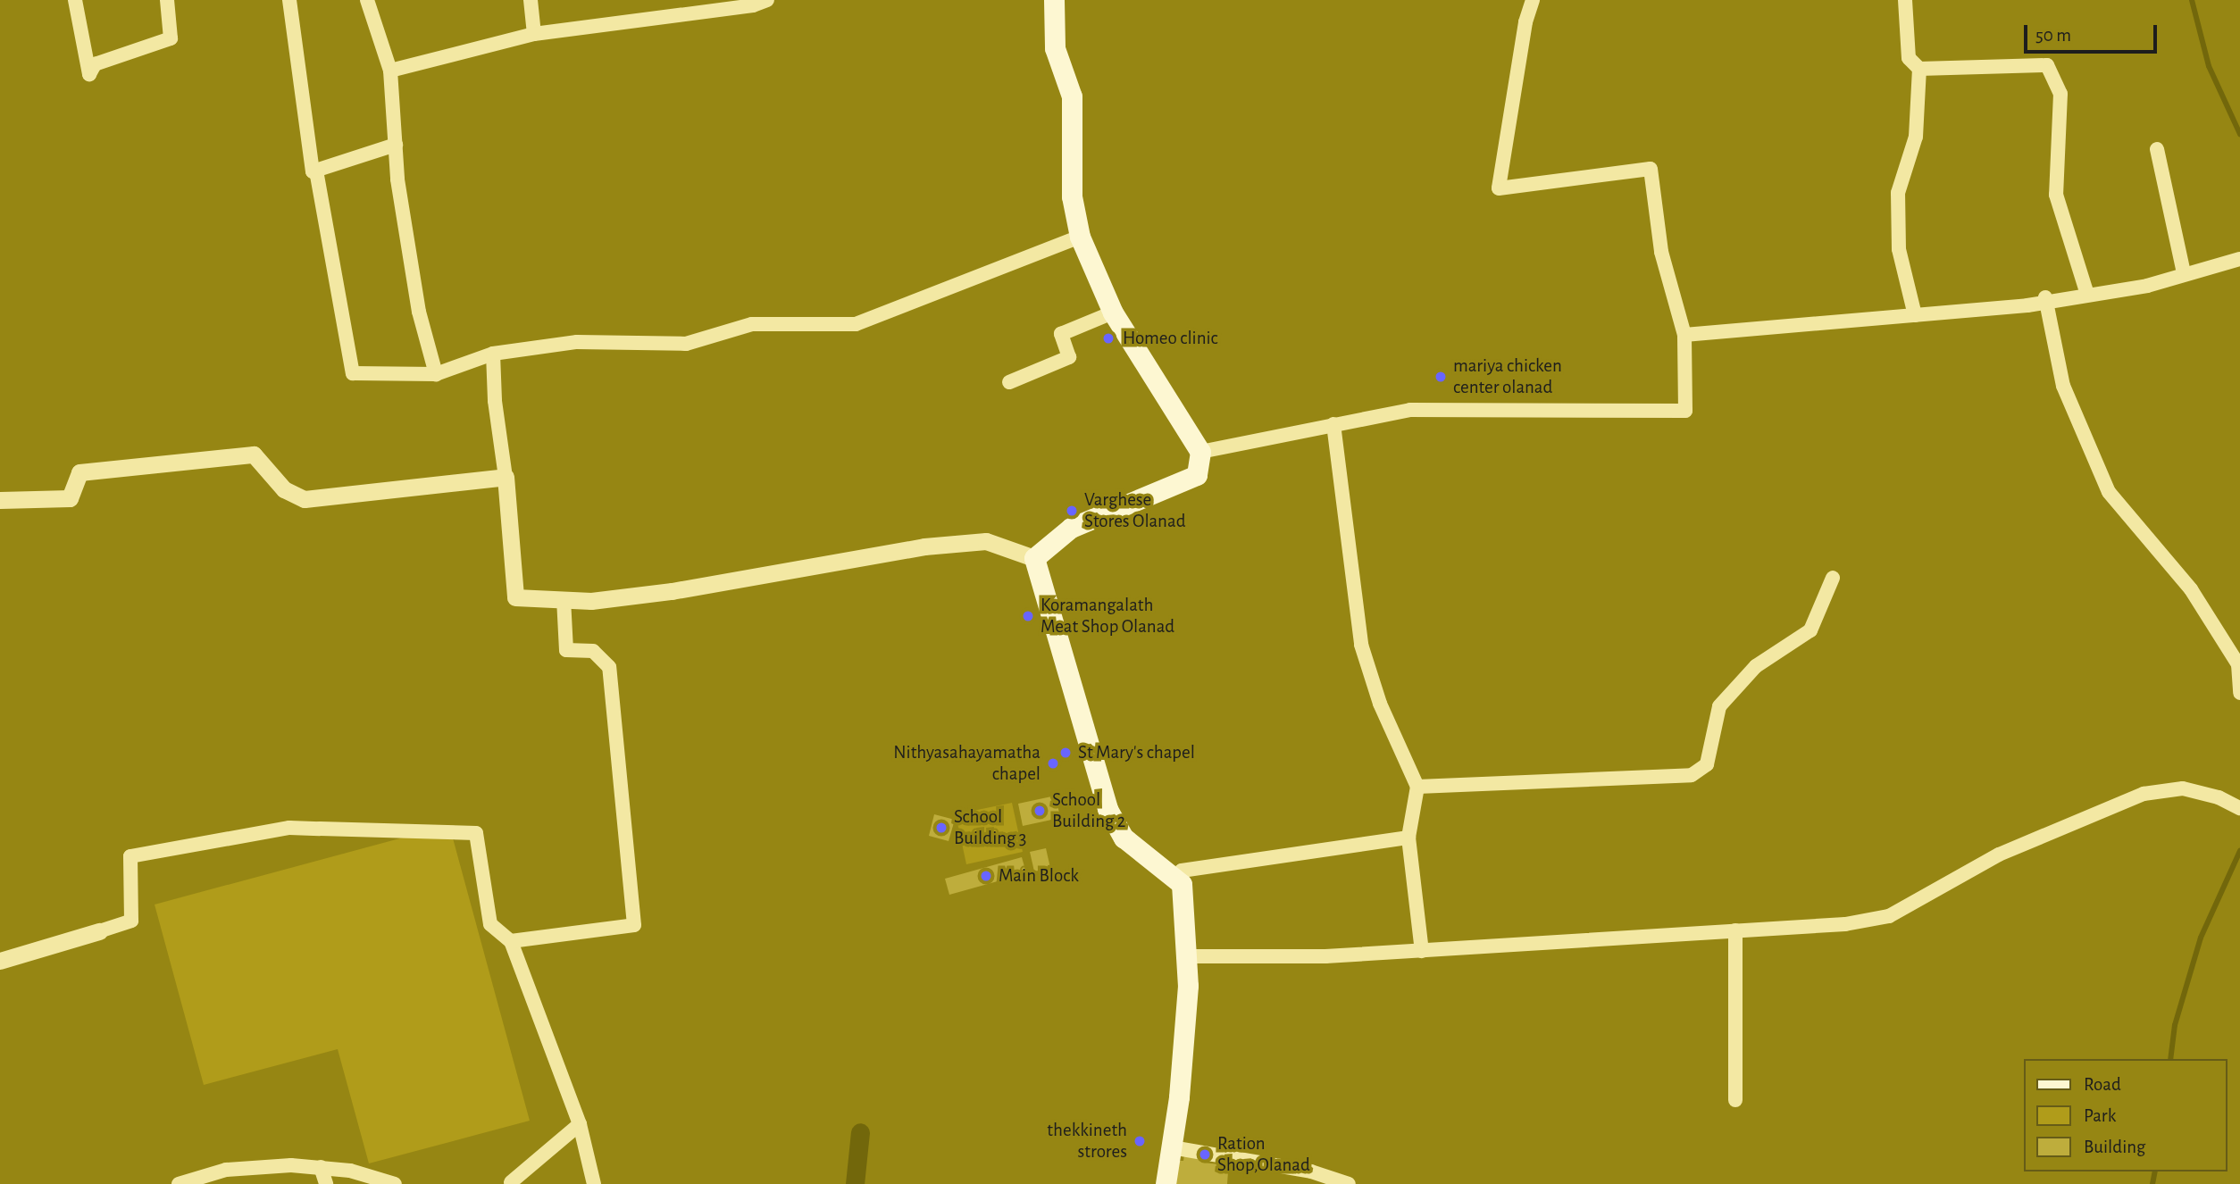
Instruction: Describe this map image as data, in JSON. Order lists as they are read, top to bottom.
{
  "places": [
    "Homeo clinic",
    "mariya chicken center olanad",
    "Varghese Stores Olanad",
    "Koramangalath Meat Shop Olanad",
    "St Mary's chapel",
    "Nithyasahayamatha chapel",
    "School Building 2",
    "School Building 3",
    "Main Block",
    "thekkineth strores",
    "Ration Shop,Olanad"
  ],
  "legend": ["Road", "Park", "Building"],
  "scale_bar": "50 m"
}
